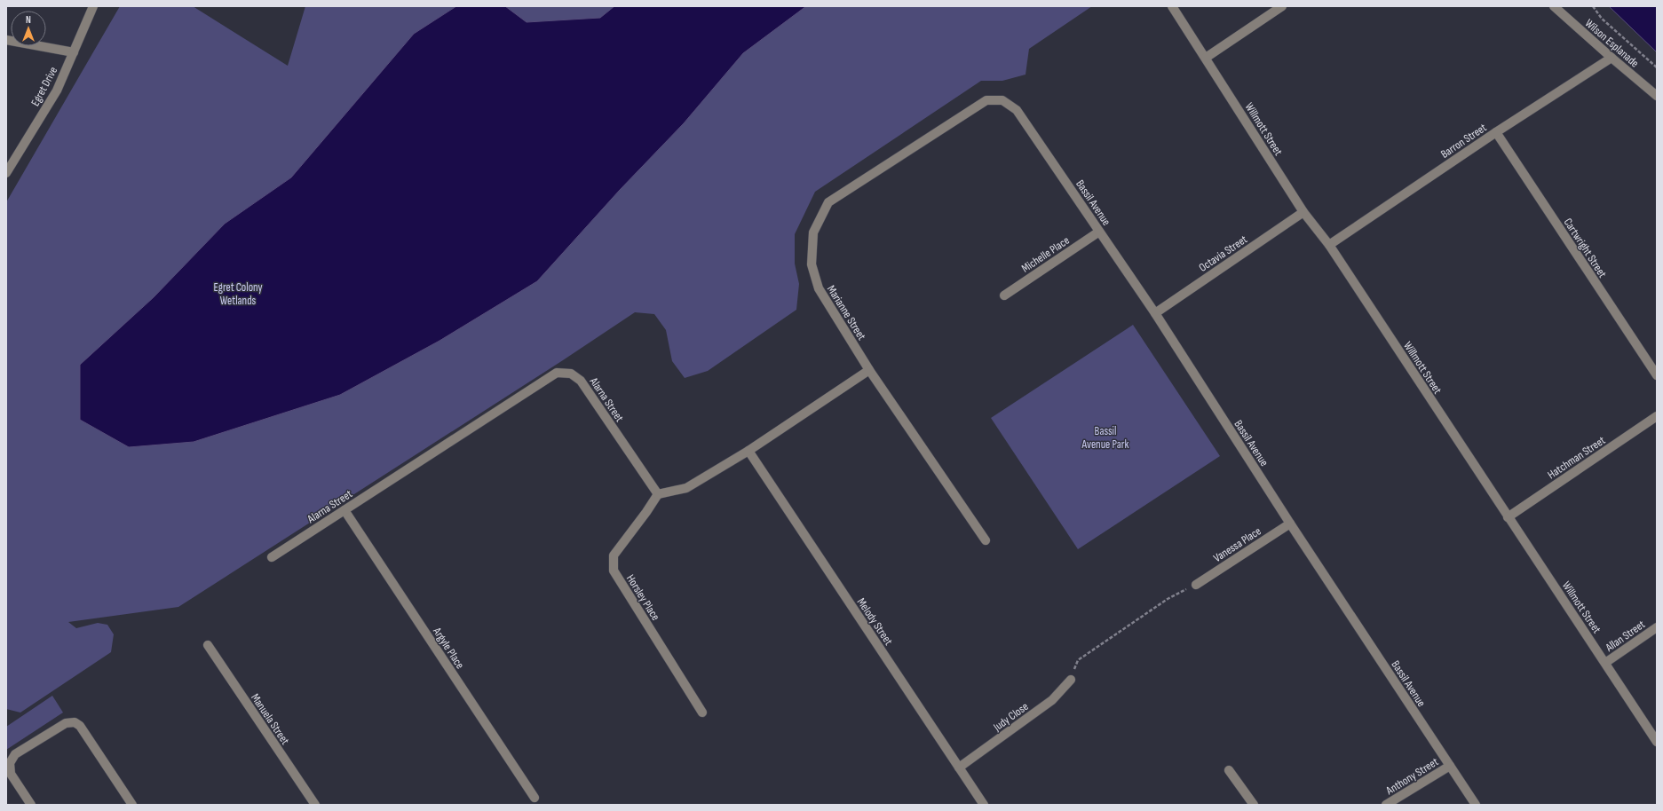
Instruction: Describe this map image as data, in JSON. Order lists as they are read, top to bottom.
{
  "streets": {
    "street": [
      "Wilson Esplanade",
      "Egret Drive",
      "Willmott Street",
      "Barron Street",
      "Bassil Avenue",
      "Cartwright Street",
      "Octavia Street",
      "Michelle Place",
      "Marianne Street",
      "Alarna Street",
      "Hatchman Street",
      "Vanessa Place",
      "Horsley Place",
      "Melody Street",
      "Allan Street",
      "Argyle Place",
      "Judy Close",
      "Manuela Street",
      "Anthony Street"
    ]
  },
  "crossings": [
    ["Wilson Esplanade", "Barron Street"],
    ["Willmott Street", "Barron Street"],
    ["Willmott Street", "Octavia Street"],
    ["Willmott Street", "Hatchman Street"],
    ["Willmott Street", "Allan Street"],
    ["Barron Street", "Cartwright Street"],
    ["Bassil Avenue", "Octavia Street"],
    ["Bassil Avenue", "Michelle Place"],
    ["Bassil Avenue", "Marianne Street"],
    ["Bassil Avenue", "Vanessa Place"],
    ["Bassil Avenue", "Anthony Street"],
    ["Alarna Street", "Horsley Place"],
    ["Alarna Street", "Argyle Place"],
    ["Melody Street", "Judy Close"]
  ],
  "parks": ["Egret Colony Wetlands", "Bassil Avenue Park"],
  "north": "top"
}
